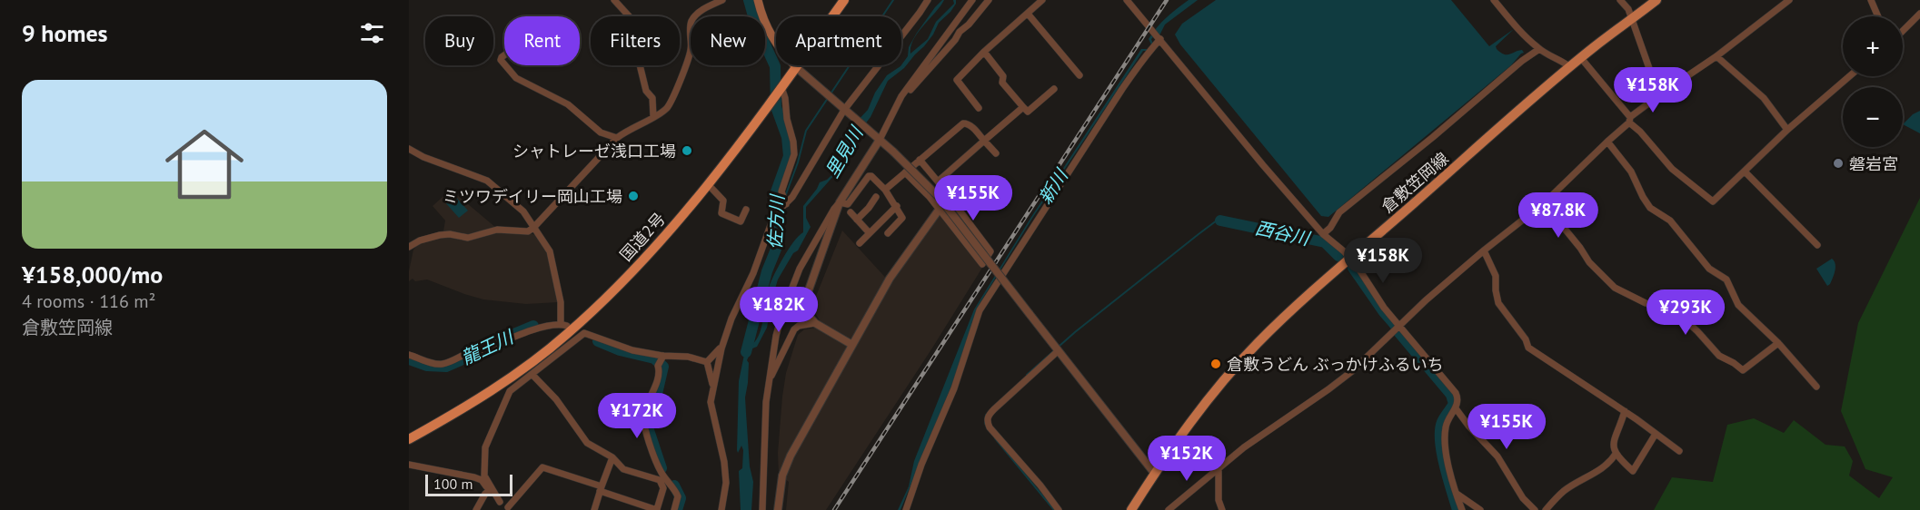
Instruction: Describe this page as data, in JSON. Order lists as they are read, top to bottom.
{
  "streets": {
    "highway": ["国道2号"],
    "main road": ["倉敷笠岡線"]
  },
  "water": [
    "里見川",
    "新川",
    "佐方川",
    "西谷川",
    "龍王川"
  ],
  "places": [
    "シャトレーゼ浅口工場",
    "磐岩宮",
    "ミツワデイリー岡山工場",
    "倉敷うどん ぶっかけふるいち"
  ],
  "scale_bar": "100 m",
  "page": {
    "heading": "9 homes",
    "map_buttons": ["+", "−"],
    "chip": [
      "Buy",
      "Rent",
      "Filters",
      "New",
      "Apartment"
    ],
    "list": [
      {
        "name": "¥158,000/mo",
        "note": "4 rooms · 116 m² · 倉敷笠岡線"
      }
    ],
    "price": [
      "¥158K",
      "¥155K",
      "¥87.8K",
      "¥158K",
      "¥182K",
      "¥293K",
      "¥172K",
      "¥155K",
      "¥152K"
    ],
    "scale": "100 m"
  }
}
